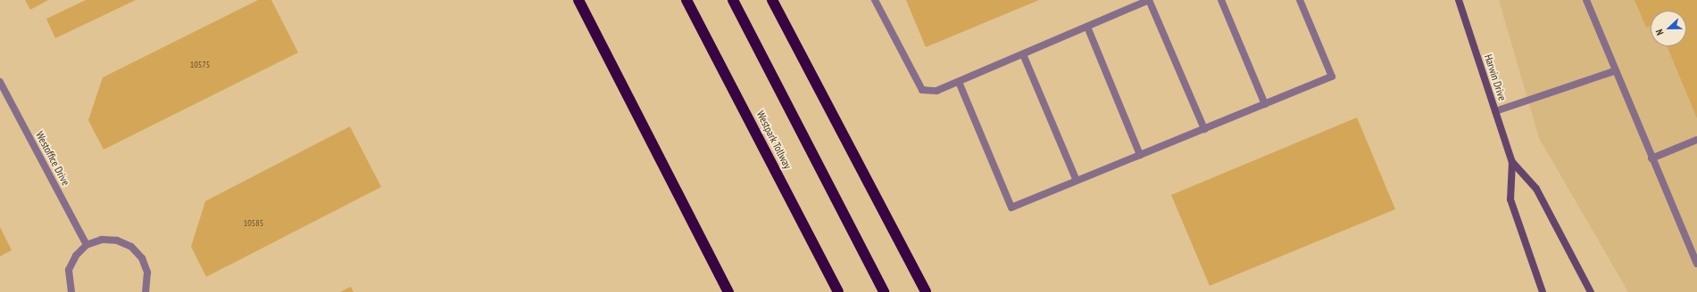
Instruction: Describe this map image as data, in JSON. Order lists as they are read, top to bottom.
{
  "streets": {
    "highway": ["Westpark Tollway"],
    "main road": ["Harwin Drive"],
    "street": ["Westoffice Drive"]
  },
  "house_numbers": ["10575", "10585"],
  "north": "left"
}
